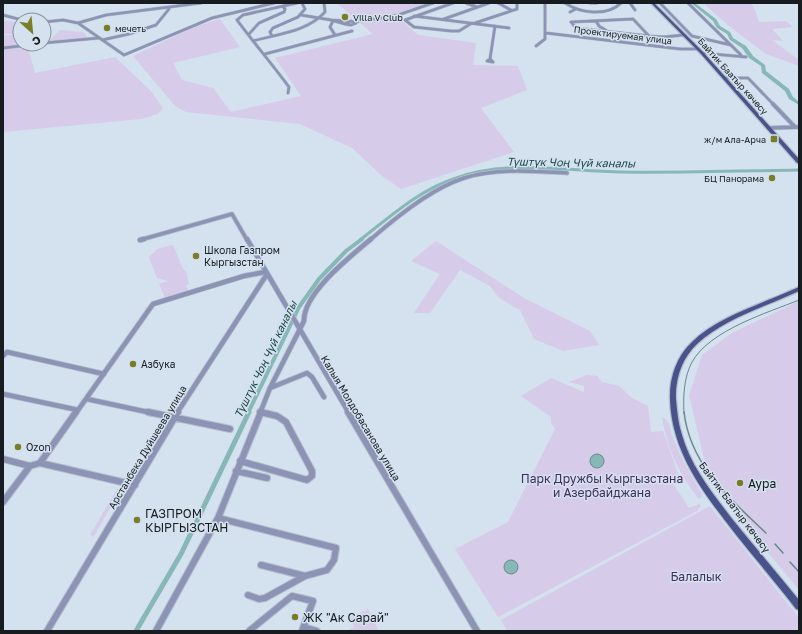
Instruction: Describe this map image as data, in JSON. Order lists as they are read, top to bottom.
{
  "streets": {
    "main road": ["Байтик Баатыр көчөсү"],
    "street": ["Проектируемая улица", "Калыя Молдобасанова улица", "Арстанбека Дуйшеева улица"]
  },
  "crossings": [
    ["Проектируемая улица", "Байтик Баатыр көчөсү"],
    ["Калыя Молдобасанова улица", "Арстанбека Дуйшеева улица"]
  ],
  "water": ["Түштүк Чоң Чүй каналы"],
  "parks": ["Парк Дружбы Кыргызстана и Азербайджана", "Балалык"],
  "places": {
    "other": [
      "Villa V Club",
      "мечеть",
      "БЦ Панорама",
      "Школа Газпром Кыргызстан",
      "Азбука",
      "Ozon",
      "Аура",
      "ГАЗПРОМ КЫРГЫЗСТАН",
      "ЖК \"Ак Сарай\""
    ],
    "transit": ["ж/м Ала-Арча"]
  },
  "north": "bottom right"
}
